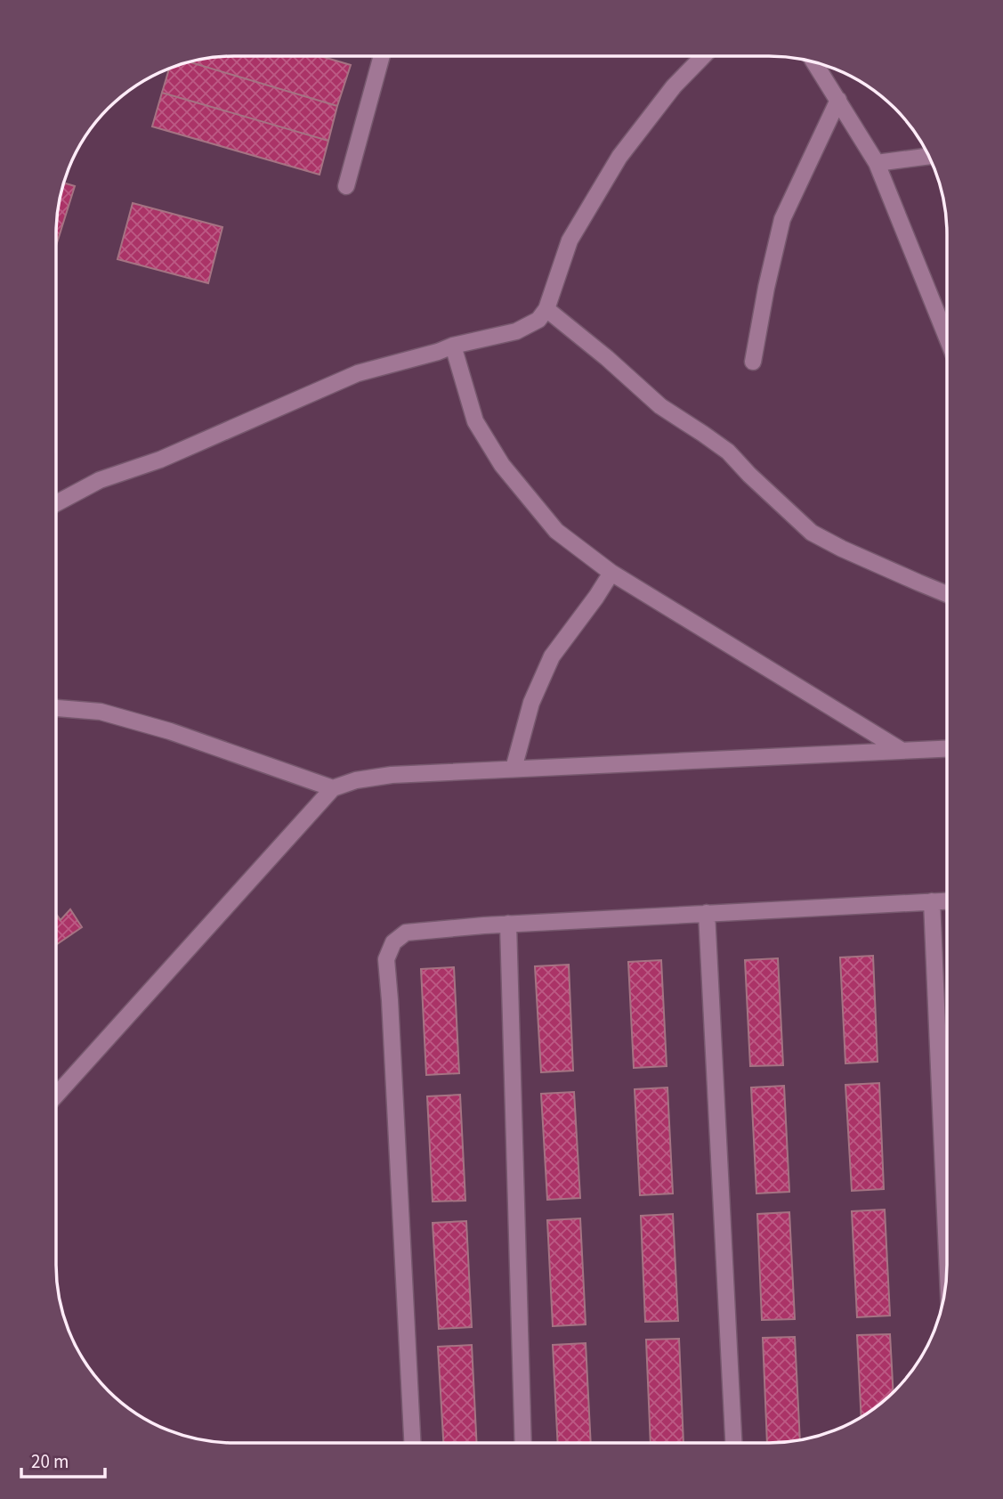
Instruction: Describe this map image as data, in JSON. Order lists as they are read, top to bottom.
{
  "scale_bar": "20 m"
}
